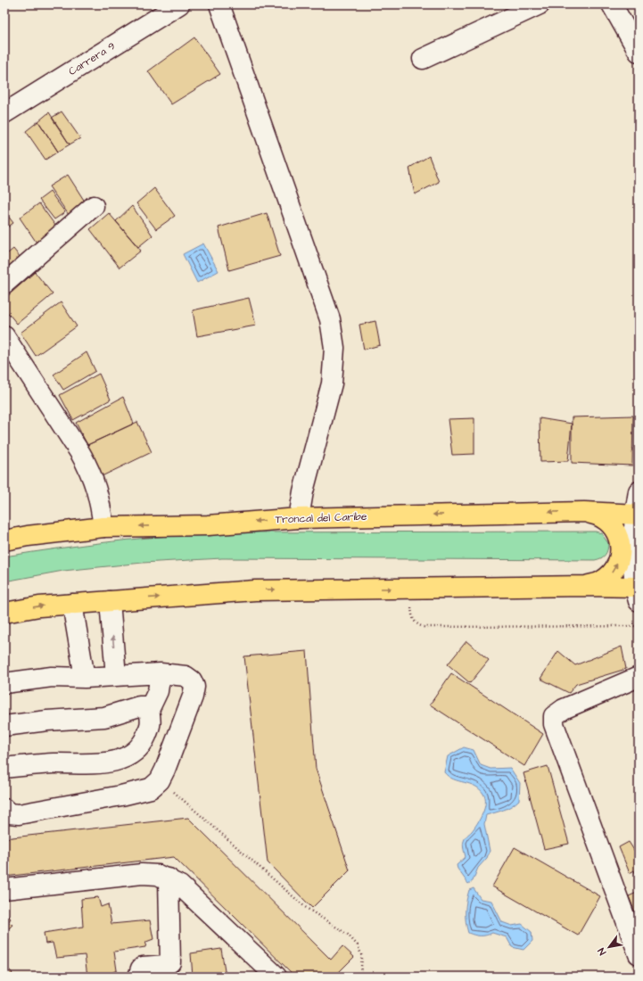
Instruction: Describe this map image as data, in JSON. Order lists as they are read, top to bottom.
{
  "streets": {
    "highway": ["Troncal del Caribe"],
    "street": ["Carrera 9"]
  },
  "north": "bottom left"
}
